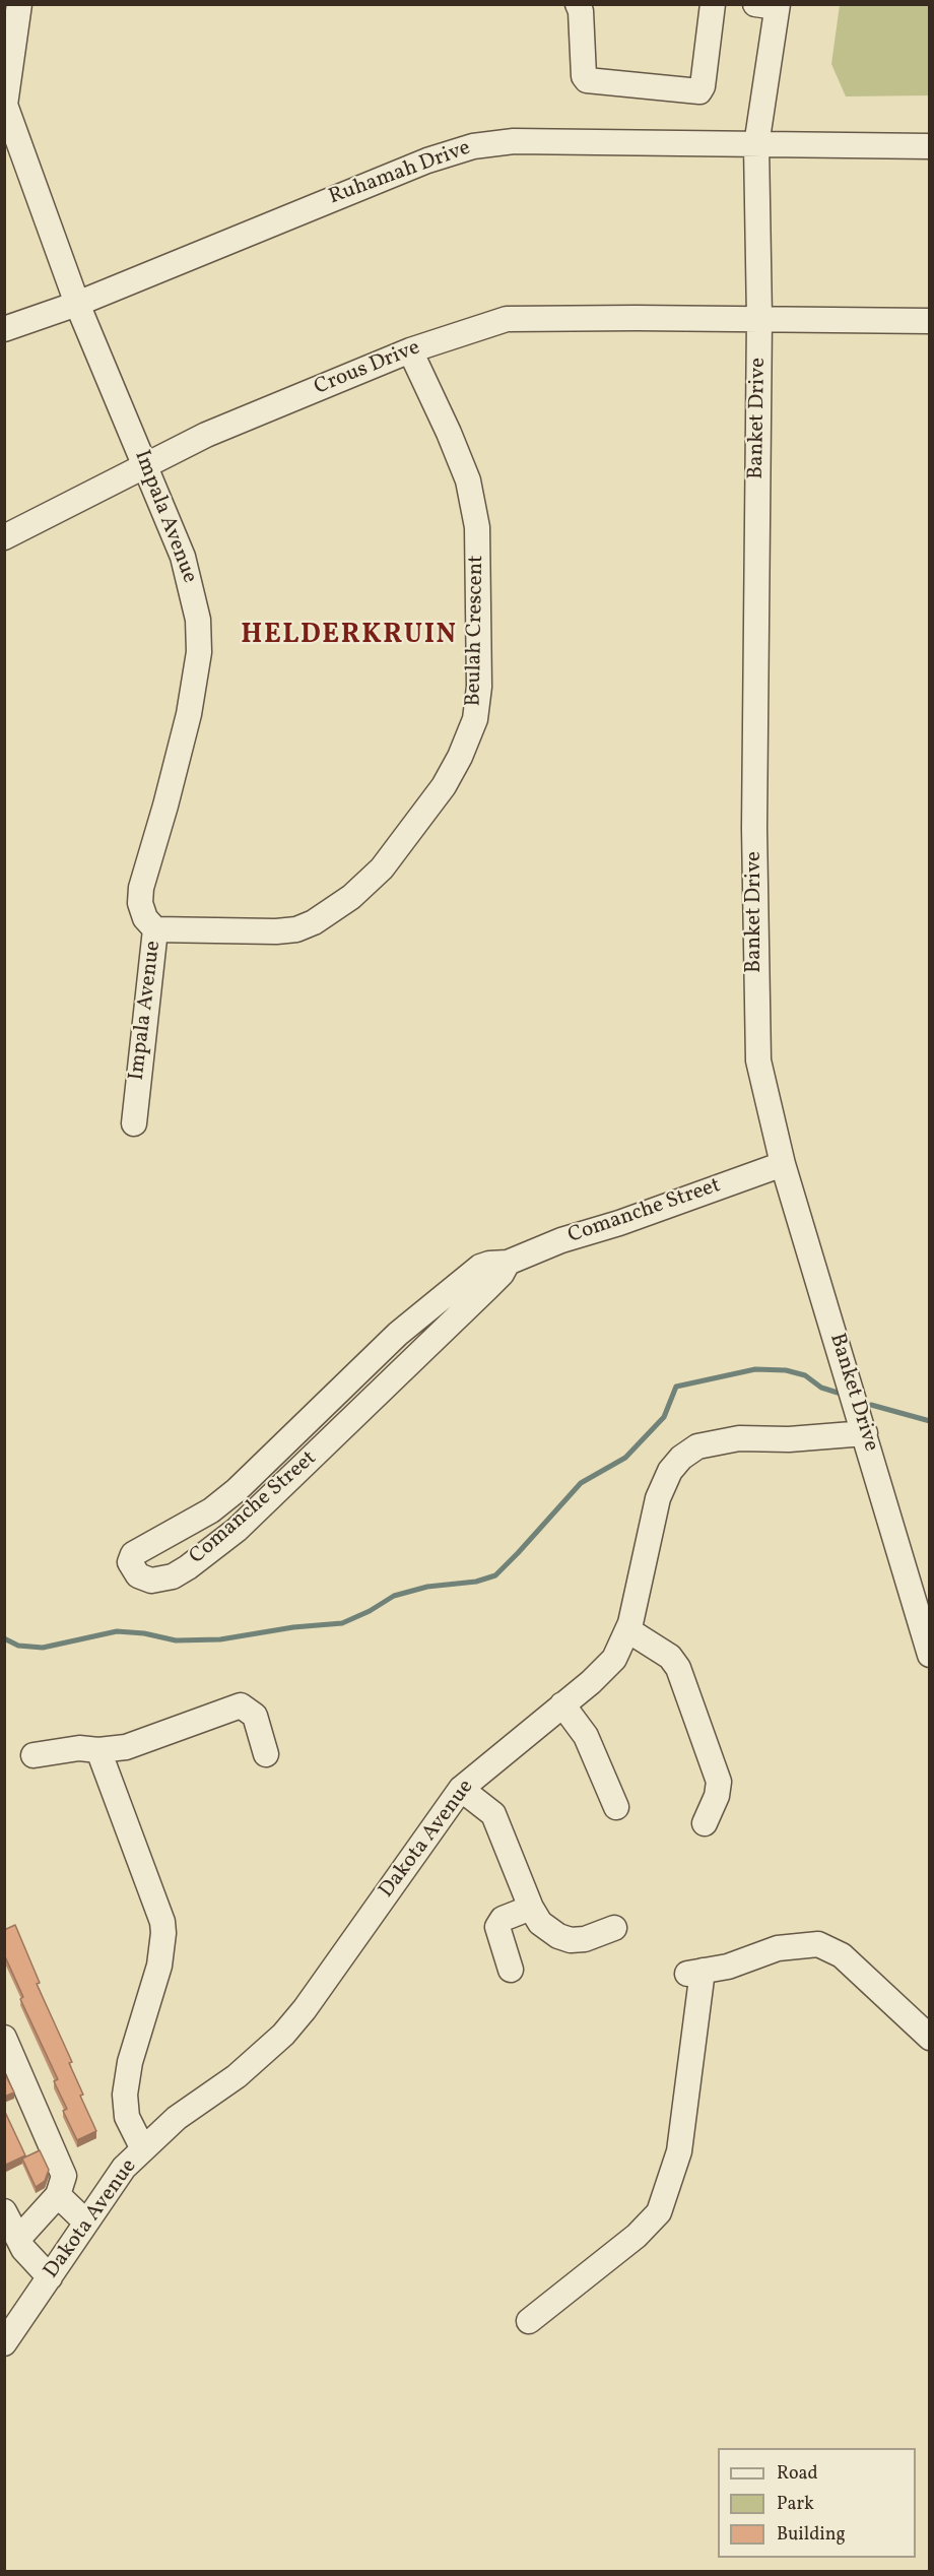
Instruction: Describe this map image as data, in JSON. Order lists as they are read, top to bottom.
{
  "streets": {
    "street": [
      "Ruhamah Drive",
      "Crous Drive",
      "Banket Drive",
      "Impala Avenue",
      "Beulah Crescent",
      "Comanche Street",
      "Dakota Avenue"
    ]
  },
  "crossings": [
    ["Ruhamah Drive", "Banket Drive"],
    ["Ruhamah Drive", "Impala Avenue"],
    ["Crous Drive", "Banket Drive"],
    ["Crous Drive", "Impala Avenue"],
    ["Crous Drive", "Beulah Crescent"],
    ["Banket Drive", "Comanche Street"],
    ["Banket Drive", "Dakota Avenue"],
    ["Impala Avenue", "Beulah Crescent"]
  ],
  "districts": ["HELDERKRUIN"],
  "legend": ["Road", "Park", "Building"]
}
